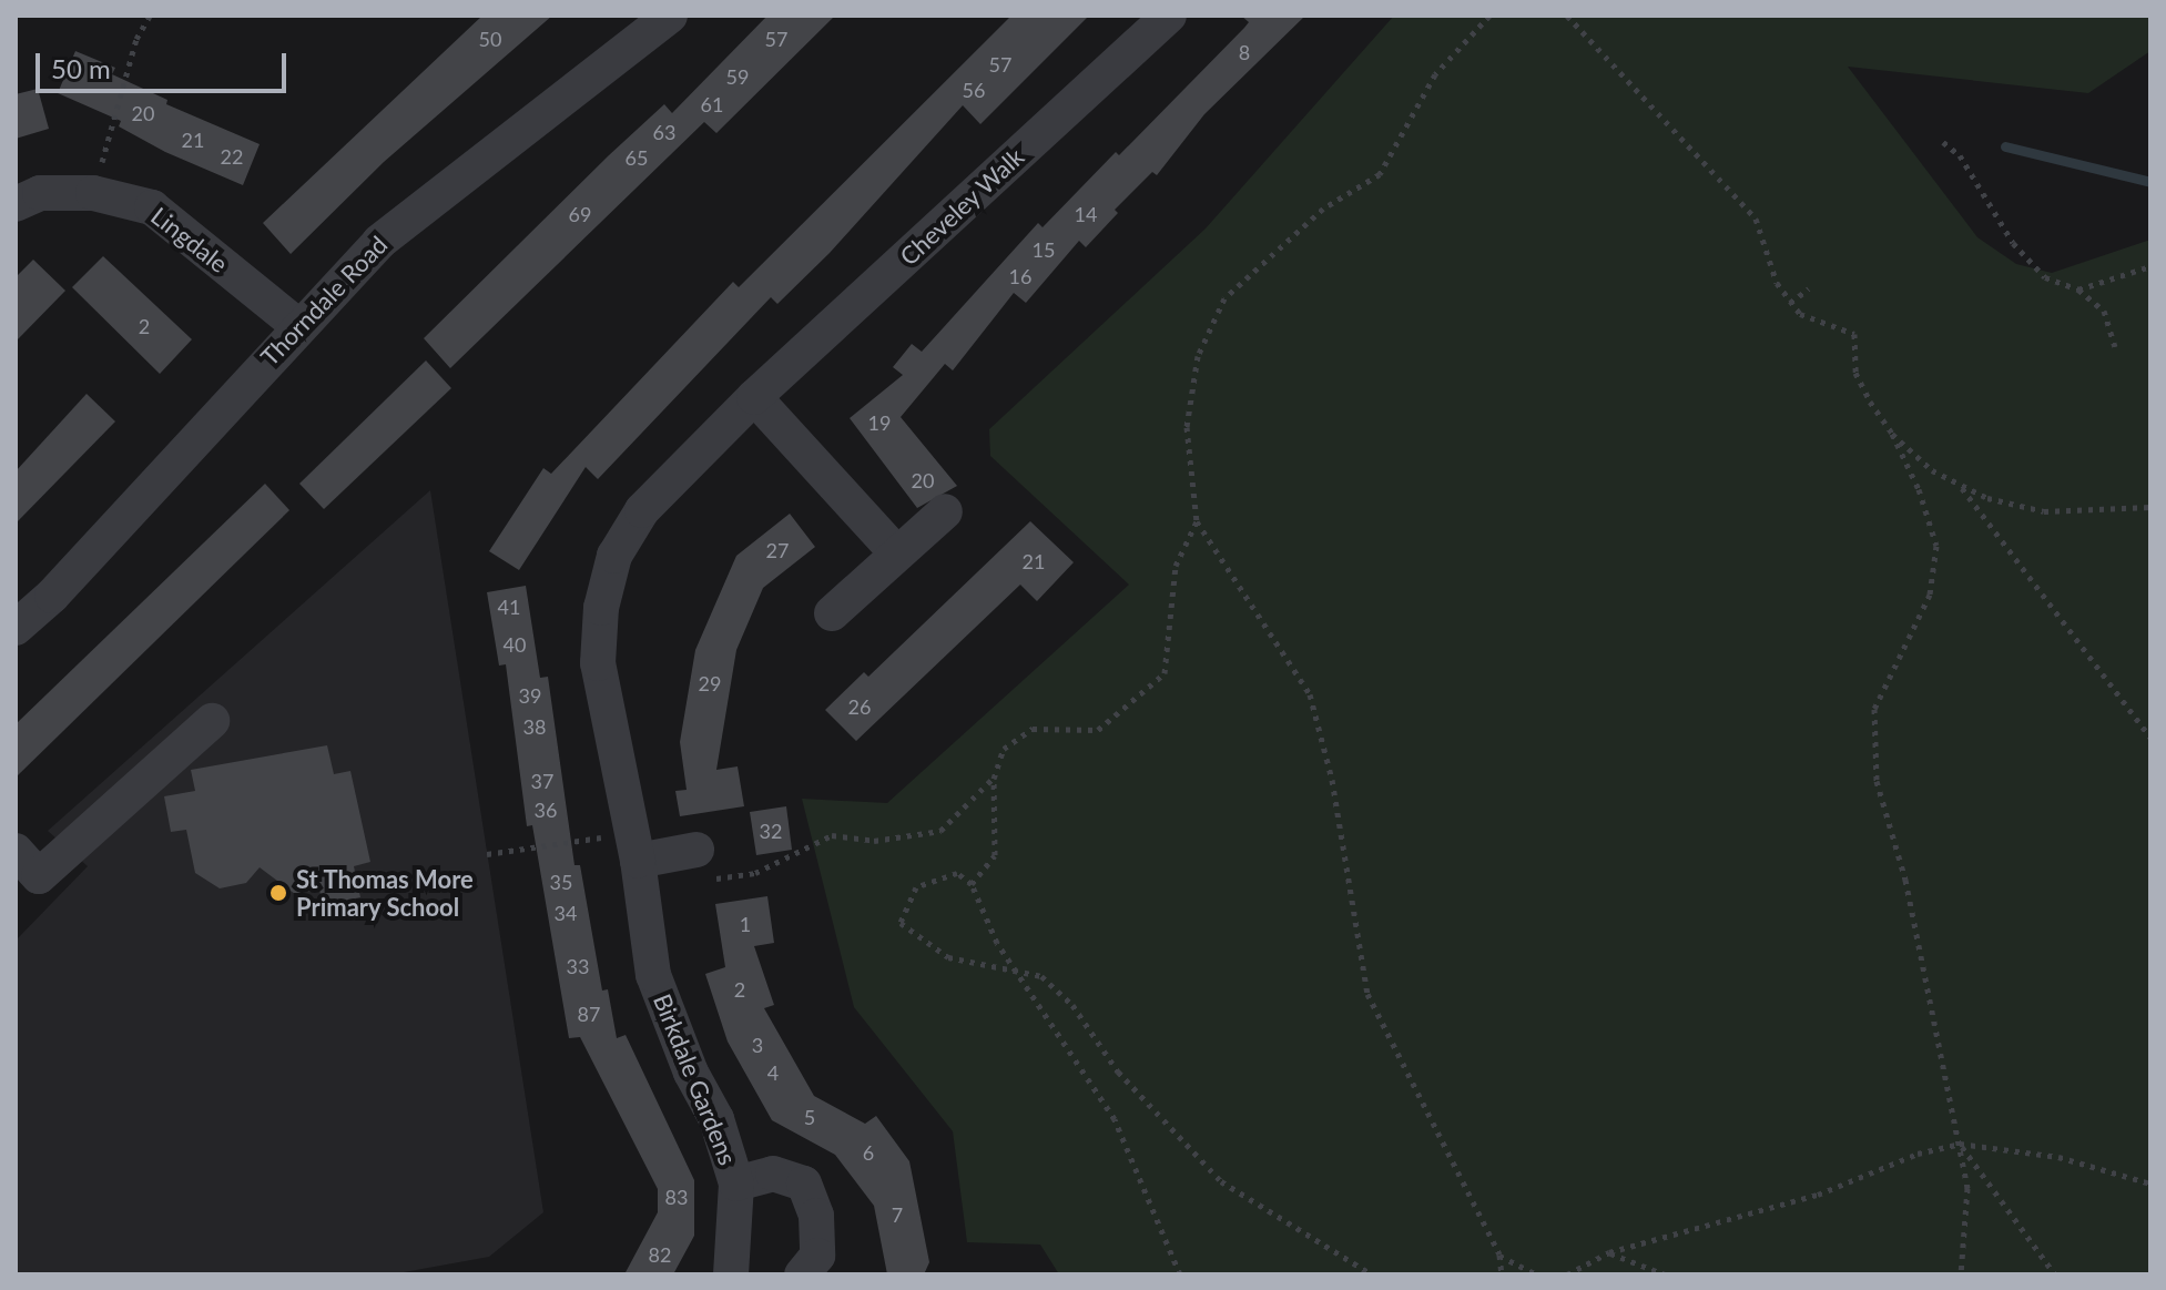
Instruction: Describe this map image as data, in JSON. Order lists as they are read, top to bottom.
{
  "streets": {
    "street": [
      "Cheveley Walk",
      "Lingdale",
      "Thorndale Road",
      "Birkdale Gardens"
    ]
  },
  "crossings": [
    ["Cheveley Walk", "Birkdale Gardens"],
    ["Lingdale", "Thorndale Road"]
  ],
  "places": ["St Thomas More Primary School"],
  "house_numbers": [
    "50",
    "57",
    "8",
    "57",
    "59",
    "56",
    "61",
    "20",
    "63",
    "21",
    "22",
    "65",
    "69",
    "14",
    "15",
    "16",
    "2",
    "19",
    "20",
    "27",
    "21",
    "41",
    "40",
    "29",
    "39",
    "26",
    "38",
    "37",
    "36",
    "32",
    "35",
    "34",
    "1",
    "33",
    "2",
    "87",
    "3",
    "4",
    "5",
    "6",
    "83",
    "7",
    "82"
  ],
  "scale_bar": "50 m"
}
